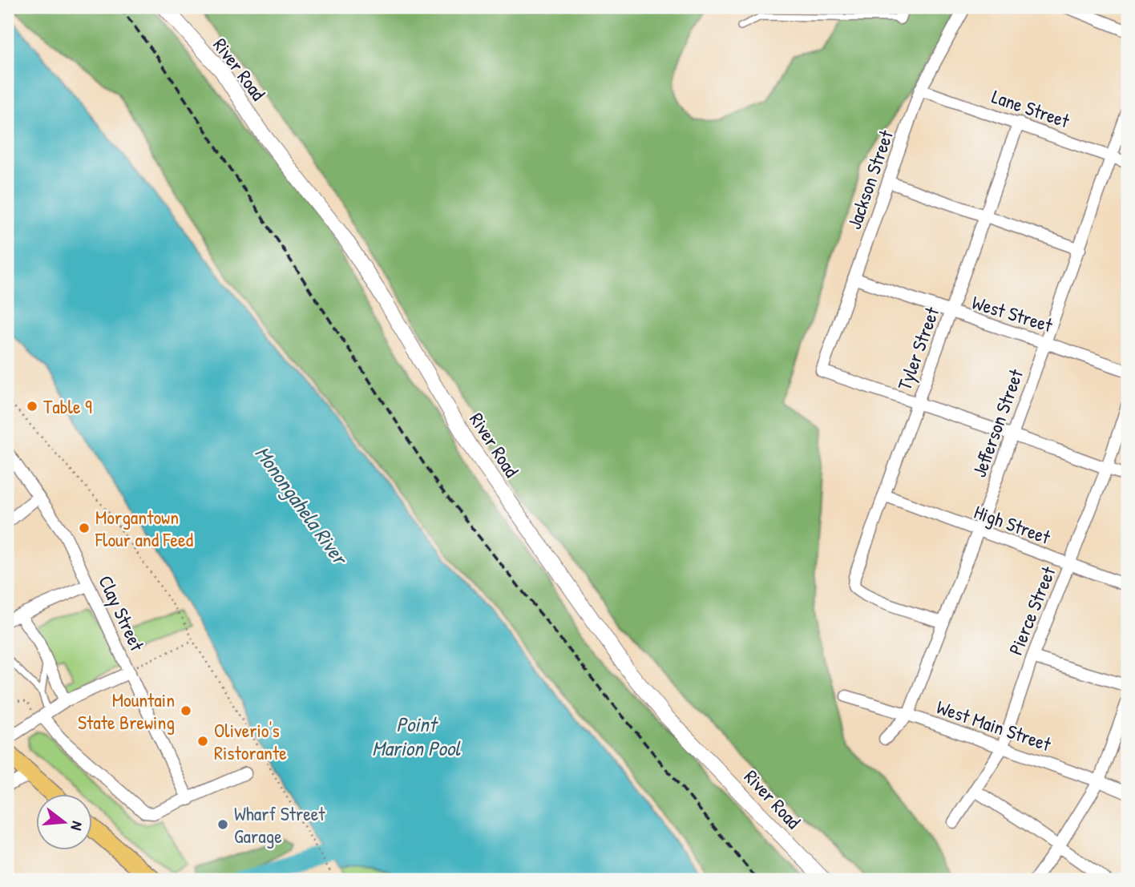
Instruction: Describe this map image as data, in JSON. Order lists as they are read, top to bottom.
{
  "streets": {
    "street": [
      "River Road",
      "Lane Street",
      "Jackson Street",
      "West Street",
      "Tyler Street",
      "Jefferson Street",
      "High Street",
      "Pierce Street",
      "Clay Street",
      "West Main Street"
    ]
  },
  "crossings": [
    ["Lane Street", "Jackson Street"],
    ["Lane Street", "Tyler Street"],
    ["Lane Street", "Jefferson Street"],
    ["Jackson Street", "West Street"],
    ["Jackson Street", "Tyler Street"],
    ["West Street", "Tyler Street"],
    ["West Street", "Jefferson Street"],
    ["Tyler Street", "Jefferson Street"],
    ["Tyler Street", "High Street"],
    ["Jefferson Street", "High Street"],
    ["Jefferson Street", "West Main Street"],
    ["High Street", "Pierce Street"],
    ["Pierce Street", "West Main Street"]
  ],
  "water": ["Monongahela River", "Point Marion Pool"],
  "places": [
    "Table 9",
    "Morgantown Flour and Feed",
    "Mountain State Brewing",
    "Oliverio's Ristorante",
    "Wharf Street Garage"
  ],
  "north": "right"
}
